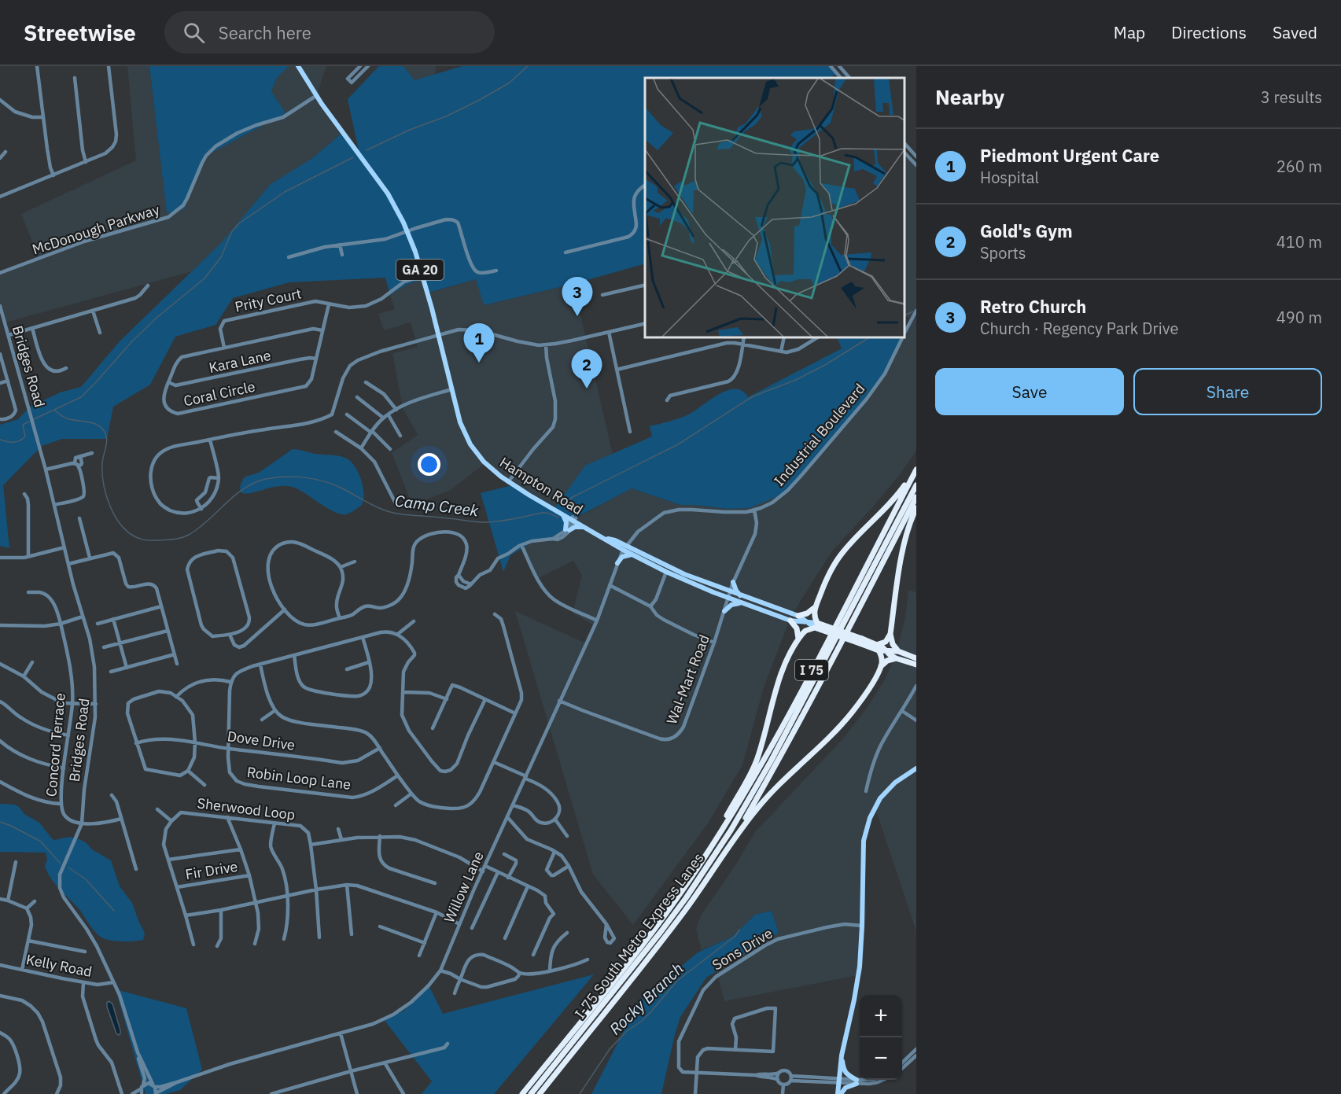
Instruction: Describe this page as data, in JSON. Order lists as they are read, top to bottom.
{
  "streets": {
    "highway": [
      "GA 20",
      "Hampton Road",
      "I 75",
      "I-75 South Metro Express Lanes"
    ],
    "street": [
      "McDonough Parkway",
      "Prity Court",
      "Kara Lane",
      "Bridges Road",
      "Coral Circle",
      "Industrial Boulevard",
      "Wal-Mart Road",
      "Dove Drive",
      "Concord Terrace",
      "Robin Loop Lane",
      "Sherwood Loop",
      "Fir Drive",
      "Willow Lane",
      "Sons Drive",
      "Kelly Road"
    ]
  },
  "crossings": [
    ["McDonough Parkway", "GA 20"],
    ["McDonough Parkway", "Hampton Road"],
    ["GA 20", "Hampton Road"],
    ["Prity Court", "Coral Circle"],
    ["Prity Court", "Hampton Road"],
    ["Kara Lane", "Coral Circle"],
    ["Bridges Road", "Concord Terrace"],
    ["Bridges Road", "Willow Lane"],
    ["Bridges Road", "Kelly Road"],
    ["Industrial Boulevard", "Hampton Road"],
    ["Industrial Boulevard", "Wal-Mart Road"],
    ["Industrial Boulevard", "Willow Lane"],
    ["Hampton Road", "Wal-Mart Road"],
    ["Hampton Road", "Willow Lane"],
    ["Wal-Mart Road", "Willow Lane"],
    ["Dove Drive", "Robin Loop Lane"]
  ],
  "water": ["Camp Creek", "Rocky Branch"],
  "page": {
    "header": "Streetwise",
    "search": "Search here",
    "nav": ["Map", "Directions", "Saved"],
    "heading": ["Nearby", "3 results"],
    "list": [
      {
        "mark": "1",
        "name": "Piedmont Urgent Care",
        "note": "Hospital",
        "value": "260 m"
      },
      {
        "mark": "2",
        "name": "Gold's Gym",
        "note": "Sports",
        "value": "410 m"
      },
      {
        "mark": "3",
        "name": "Retro Church",
        "note": "Church · Regency Park Drive",
        "value": "490 m"
      }
    ],
    "pins": ["3", "1", "2"],
    "buttons": ["Save", "Share"],
    "map_buttons": ["+", "−"]
  }
}
